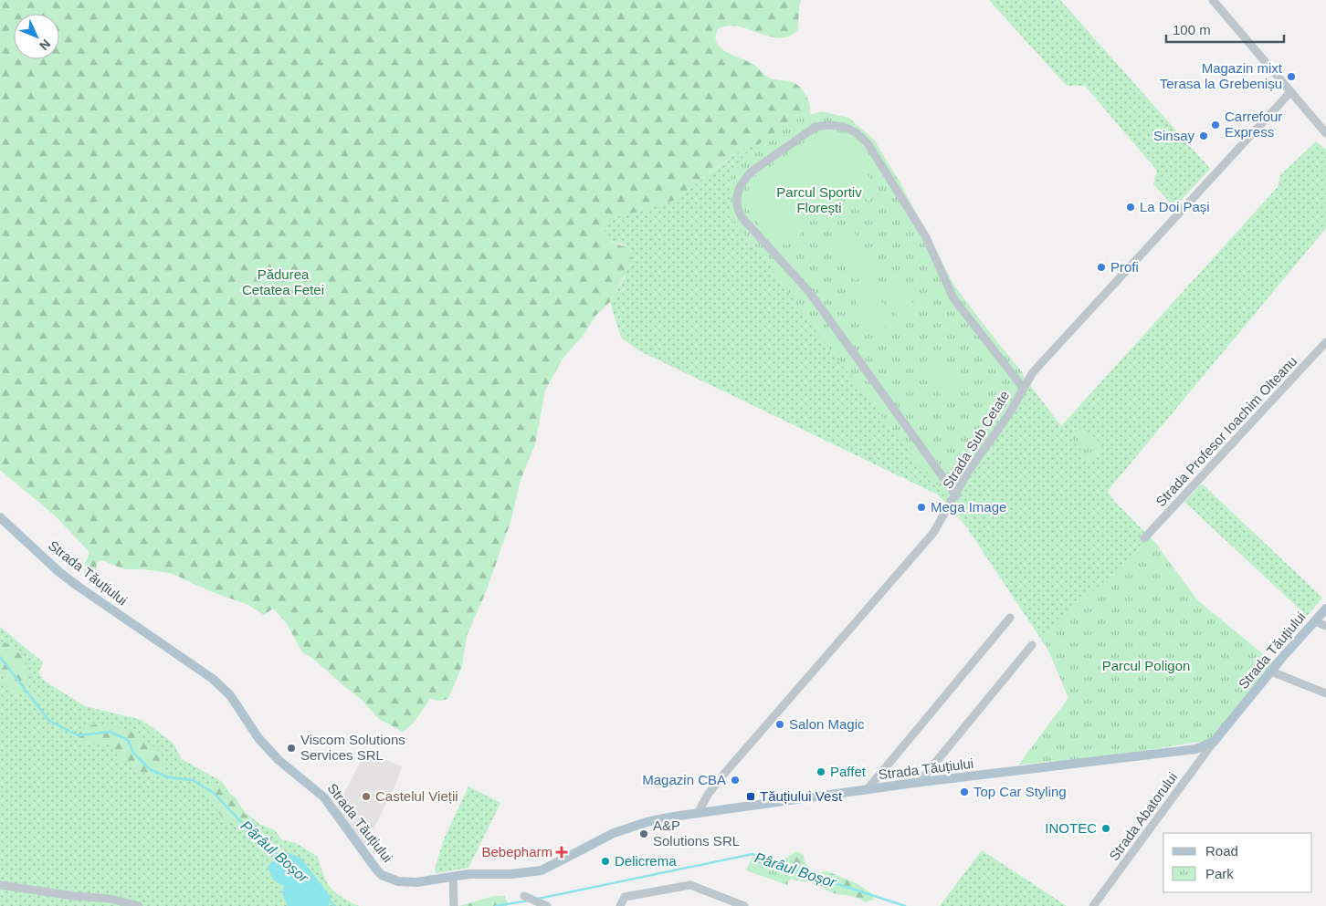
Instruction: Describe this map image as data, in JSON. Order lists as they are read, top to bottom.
{
  "streets": {
    "main road": ["Strada Tăuțiului"],
    "street": ["Strada Profesor Ioachim Olteanu", "Strada Sub Cetate", "Strada Abatorului"]
  },
  "crossings": [
    ["Strada Sub Cetate", "Strada Tăuțiului"],
    ["Strada Tăuțiului", "Strada Abatorului"]
  ],
  "water": ["Pârâul Boșor"],
  "parks": ["Parcul Sportiv Florești", "Pădurea Cetatea Fetei", "Parcul Poligon"],
  "places": {
    "other": [
      "Magazin mixt Terasa la Grebenișu",
      "Carrefour Express",
      "Sinsay",
      "La Doi Pași",
      "Profi",
      "Mega Image",
      "Salon Magic",
      "Viscom Solutions Services SRL",
      "Paffet",
      "Magazin CBA",
      "Top Car Styling",
      "Castelul Vieții",
      "INOTEC",
      "A&P Solutions SRL",
      "Delicrema"
    ],
    "transit": ["Tăuțiului Vest"],
    "health": ["Bebepharm"]
  },
  "legend": ["Road", "Park"],
  "scale_bar": "100 m",
  "north": "bottom right"
}
